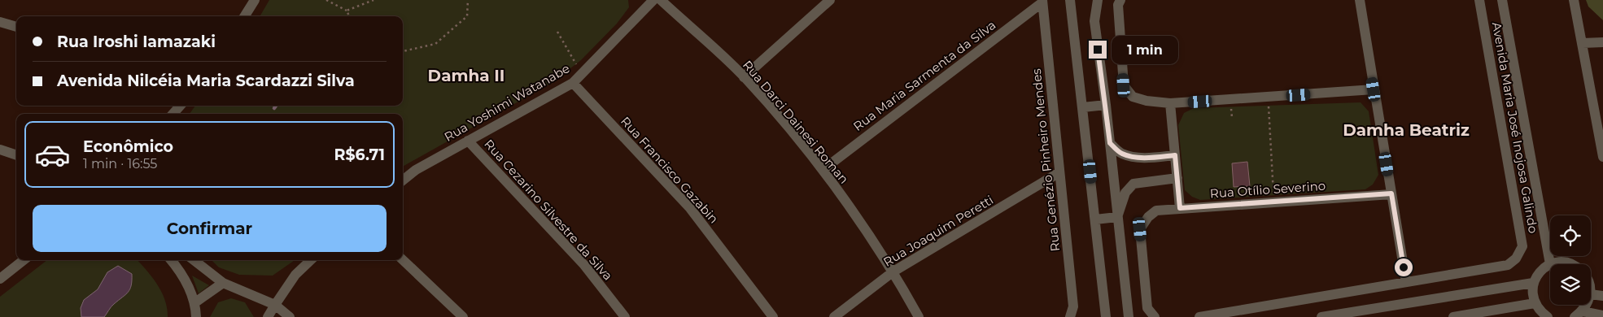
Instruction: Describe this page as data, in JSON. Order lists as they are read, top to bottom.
{
  "streets": {
    "street": [
      "Rua Maria Sarmenta da Silva",
      "Rua Yoshimi Watanabe",
      "Rua Darci Dainesi Roman",
      "Avenida Maria José Inojosa Galindo",
      "Rua Genézio Pinheiro Mendes",
      "Rua Francisco Gazabin",
      "Rua Otílio Severino",
      "Rua Cezarino Silvestre da Silva",
      "Rua Joaquim Peretti"
    ]
  },
  "crossings": [
    ["Rua Maria Sarmenta da Silva", "Rua Darci Dainesi Roman"],
    ["Rua Maria Sarmenta da Silva", "Rua Genézio Pinheiro Mendes"],
    ["Rua Yoshimi Watanabe", "Rua Francisco Gazabin"],
    ["Rua Yoshimi Watanabe", "Rua Cezarino Silvestre da Silva"],
    ["Rua Darci Dainesi Roman", "Rua Joaquim Peretti"],
    ["Rua Genézio Pinheiro Mendes", "Rua Joaquim Peretti"]
  ],
  "districts": ["Damha II", "Damha Beatriz"],
  "page": {
    "banner": ["Rua Iroshi Iamazaki", "Avenida Nilcéia Maria Scardazzi Silva"],
    "bubble": "1 min",
    "list": [
      {
        "name": "Econômico",
        "note": "1 min · 16:55",
        "value": "R$6.71"
      }
    ],
    "buttons": "Confirmar"
  }
}
